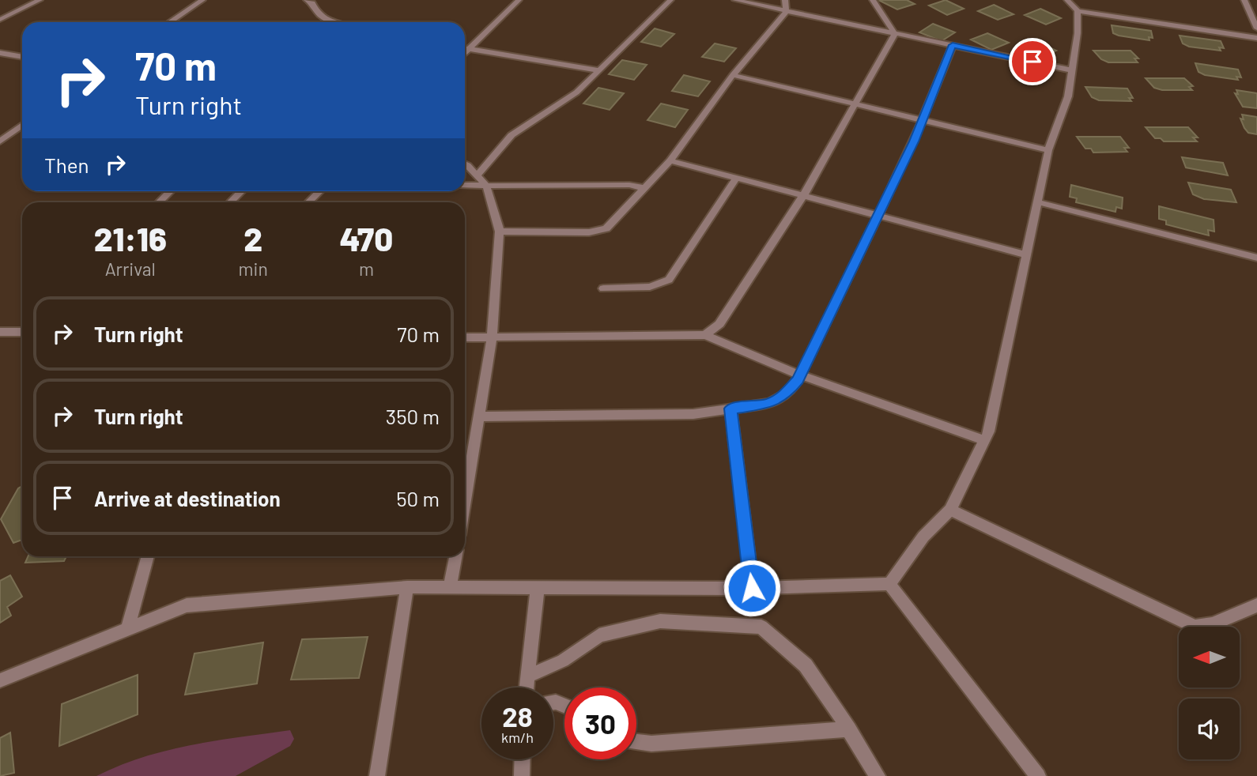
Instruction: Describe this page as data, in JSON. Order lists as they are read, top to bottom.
{
  "north": "left",
  "page": {
    "turn": ["70 m", "Turn right"],
    "then": "Then",
    "eta": [
      "21:16",
      "Arrival",
      "2",
      "min",
      "470",
      "m"
    ],
    "list": [
      {
        "name": "Turn right",
        "value": "70 m"
      },
      {
        "name": "Turn right",
        "value": "350 m"
      },
      {
        "name": "Arrive at destination",
        "value": "50 m"
      }
    ],
    "speed": "28 km/h",
    "limit": "30"
  }
}
